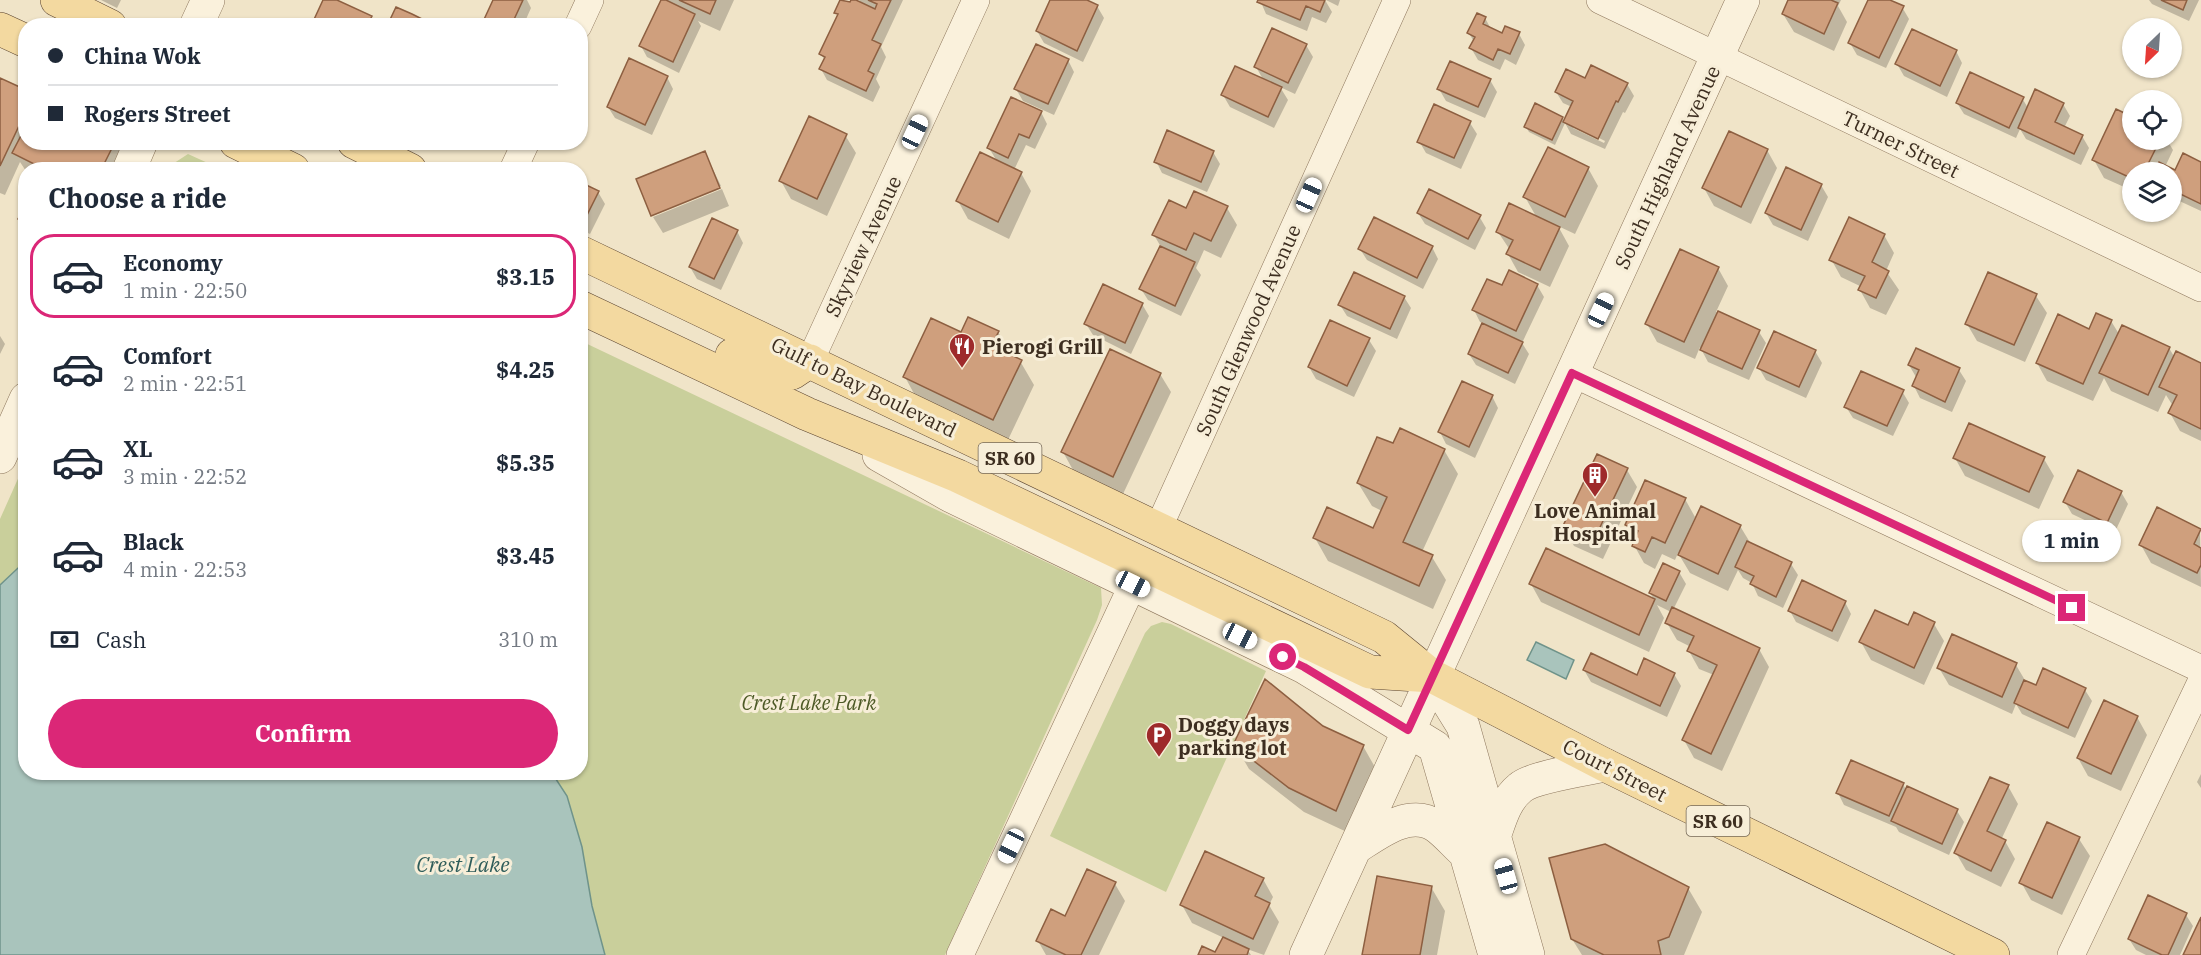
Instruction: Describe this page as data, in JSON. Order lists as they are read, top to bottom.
{
  "streets": {
    "main road": ["Gulf to Bay Boulevard", "SR 60", "Court Street"],
    "street": [
      "Turner Street",
      "South Highland Avenue",
      "Skyview Avenue",
      "South Glenwood Avenue"
    ]
  },
  "crossings": [
    ["Turner Street", "South Highland Avenue"],
    ["South Highland Avenue", "Gulf to Bay Boulevard"],
    ["South Highland Avenue", "Court Street"],
    ["Skyview Avenue", "Gulf to Bay Boulevard"],
    ["South Glenwood Avenue", "Gulf to Bay Boulevard"],
    ["Gulf to Bay Boulevard", "Court Street"]
  ],
  "water": ["Crest Lake"],
  "parks": ["Crest Lake Park"],
  "places": {
    "restaurant": ["Pierogi Grill"],
    "building": ["Love Animal Hospital"],
    "parking": ["Doggy days parking lot"]
  },
  "north": "bottom left",
  "page": {
    "banner": ["China Wok", "Rogers Street"],
    "heading": "Choose a ride",
    "list": [
      {
        "name": "Economy",
        "note": "1 min · 22:50",
        "value": "$3.15"
      },
      {
        "name": "Comfort",
        "note": "2 min · 22:51",
        "value": "$4.25"
      },
      {
        "name": "XL",
        "note": "3 min · 22:52",
        "value": "$5.35"
      },
      {
        "name": "Black",
        "note": "4 min · 22:53",
        "value": "$3.45"
      }
    ],
    "bubble": "1 min",
    "pay": ["Cash", "310 m"],
    "buttons": "Confirm"
  }
}
